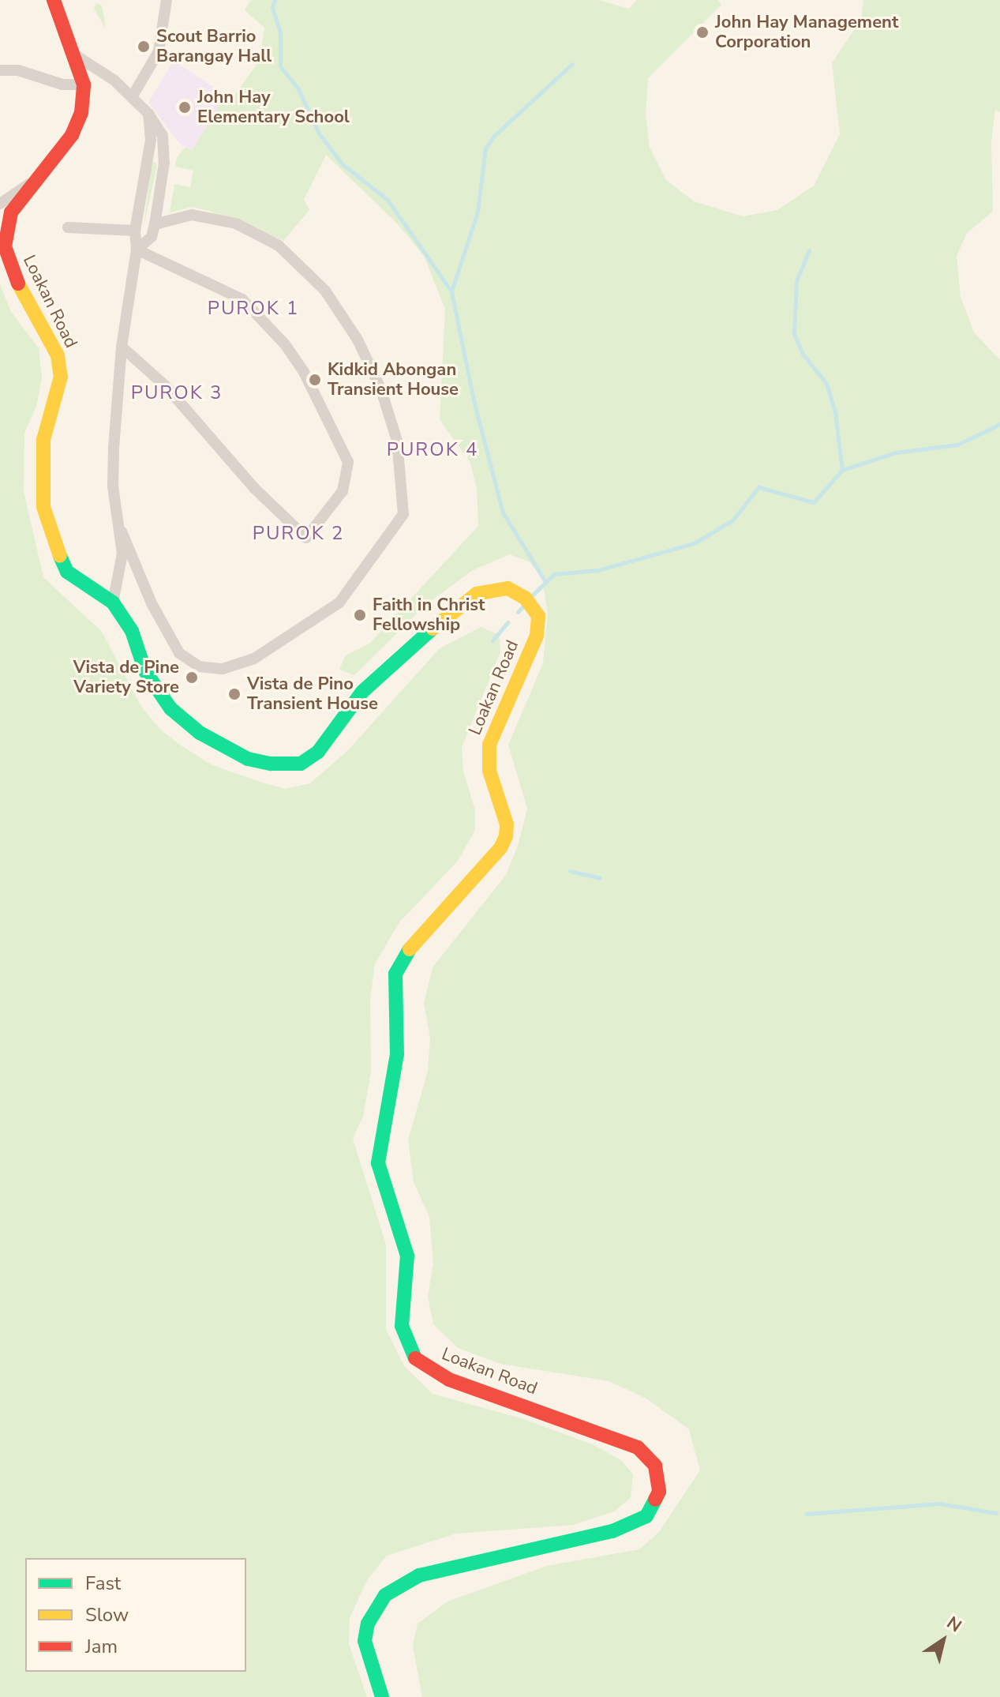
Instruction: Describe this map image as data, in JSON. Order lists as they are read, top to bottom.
{
  "streets": {
    "main road": ["Loakan Road"]
  },
  "districts": [
    "PUROK 1",
    "PUROK 3",
    "PUROK 4",
    "PUROK 2"
  ],
  "places": [
    "John Hay Management Corporation",
    "Scout Barrio Barangay Hall",
    "John Hay Elementary School",
    "Kidkid Abongan Transient House",
    "Faith in Christ Fellowship",
    "Vista de Pine Variety Store",
    "Vista de Pino Transient House"
  ],
  "legend": ["Fast", "Slow", "Jam"],
  "north": "top right"
}
